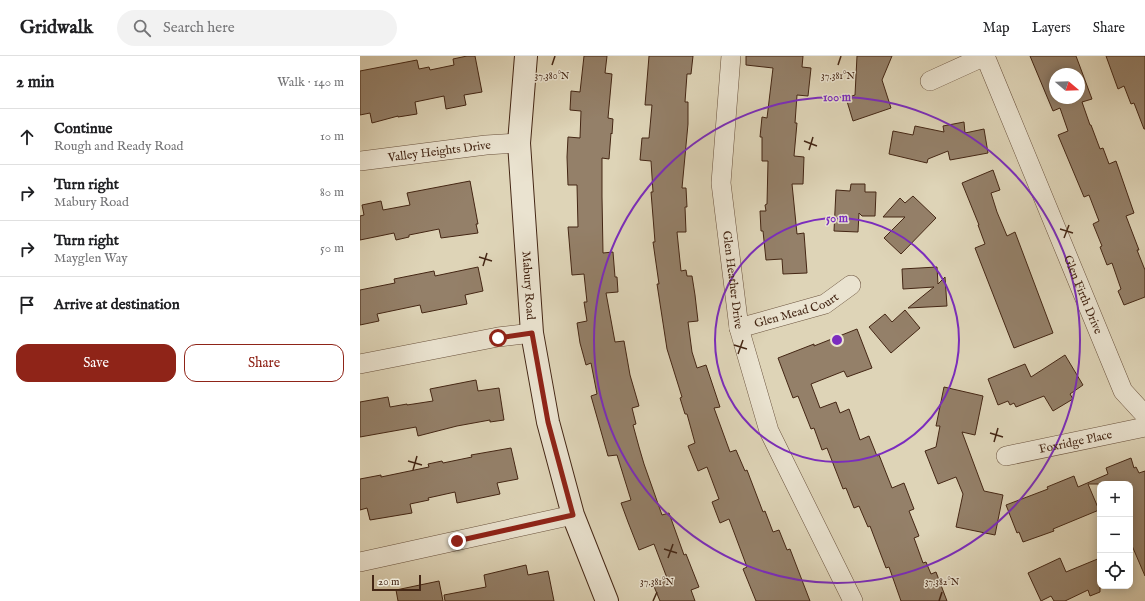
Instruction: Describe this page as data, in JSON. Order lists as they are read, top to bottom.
{
  "streets": {
    "main road": ["Mabury Road"],
    "street": [
      "Valley Heights Drive",
      "Glen Heather Drive",
      "Glen Firth Drive",
      "Glen Mead Court",
      "Foxridge Place"
    ]
  },
  "crossings": [
    ["Valley Heights Drive", "Mabury Road"],
    ["Glen Heather Drive", "Glen Mead Court"]
  ],
  "scale_bar": "20 m",
  "north": "right",
  "page": {
    "header": "Gridwalk",
    "search": "Search here",
    "nav": ["Map", "Layers", "Share"],
    "heading": ["2 min", "Walk · 140 m"],
    "list": [
      ["Continue", "Rough and Ready Road", "10 m"],
      ["Turn right", "Mabury Road", "80 m"],
      ["Turn right", "Mayglen Way", "50 m"],
      "Arrive at destination"
    ],
    "buttons": ["Save", "Share"],
    "map_buttons": ["+", "−"],
    "scale": "20 m"
  },
  "coordinates": ["37.380°N", "37.381°N", "37.382°N"],
  "rings": ["100 m", "50 m"]
}
